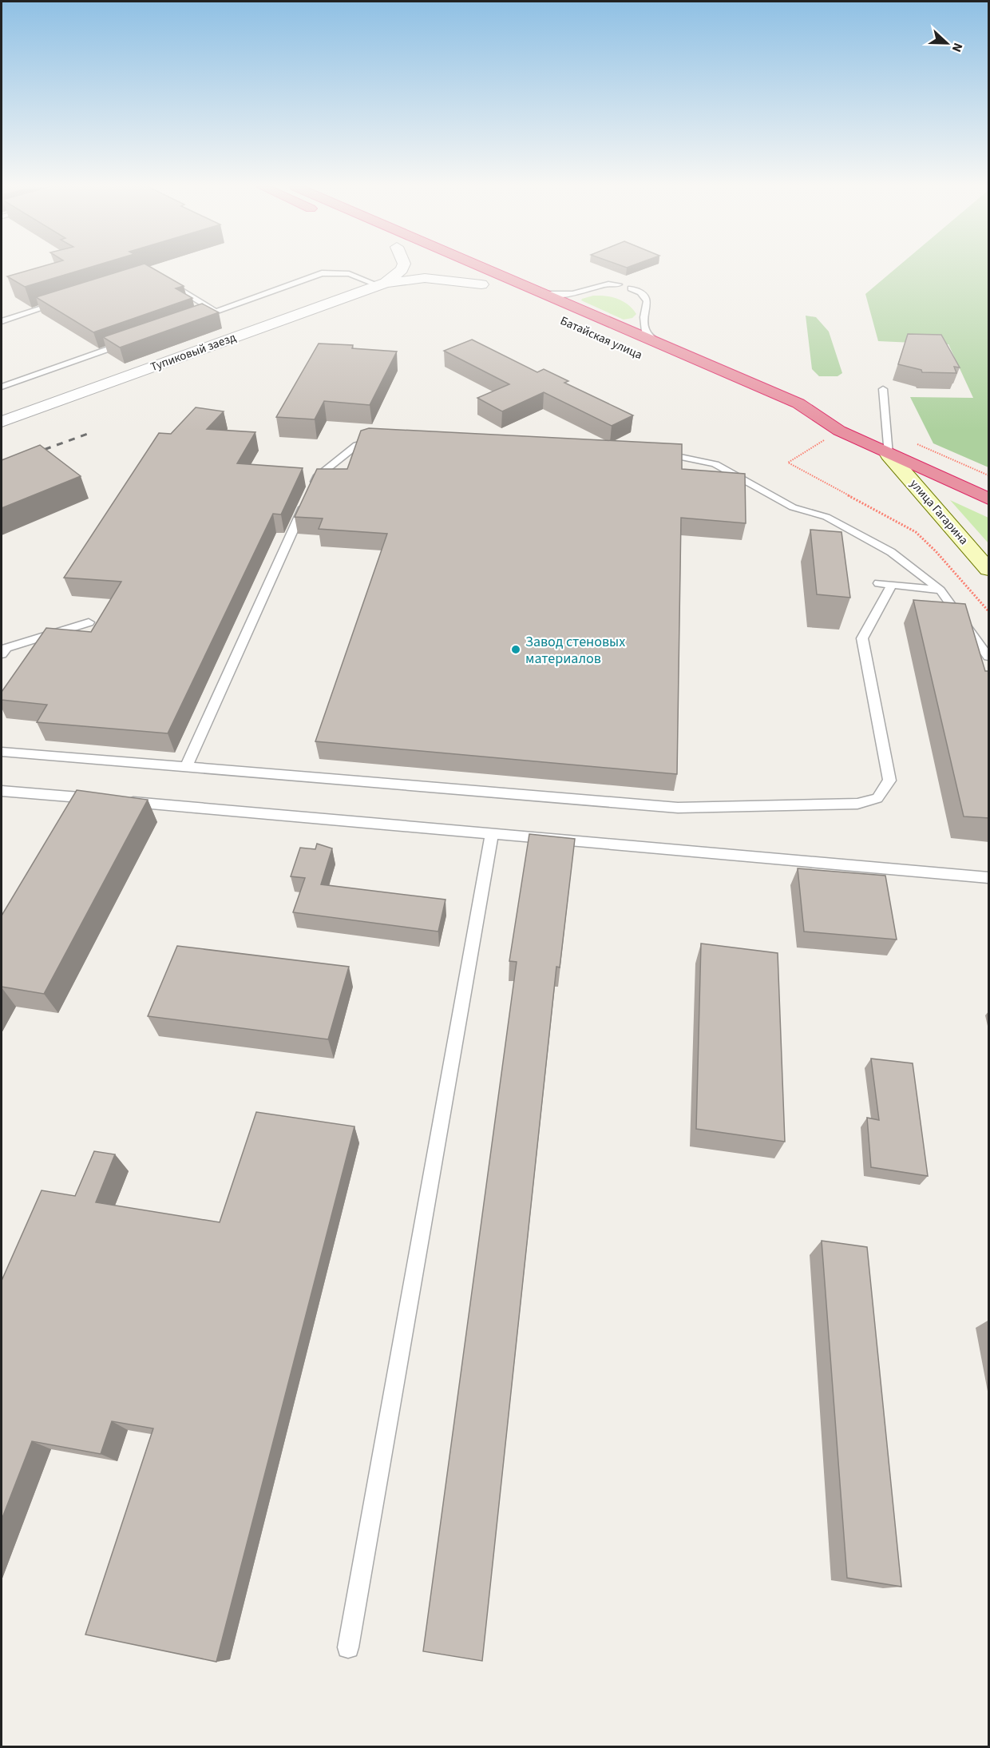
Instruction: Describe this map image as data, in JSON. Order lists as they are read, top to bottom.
{
  "streets": {
    "highway": ["Батайская улица"],
    "main road": ["улица Гагарина"],
    "street": ["Тупиковый заезд"]
  },
  "crossings": [
    ["Батайская улица", "улица Гагарина"]
  ],
  "places": ["Завод стеновых материалов"],
  "north": "right"
}
